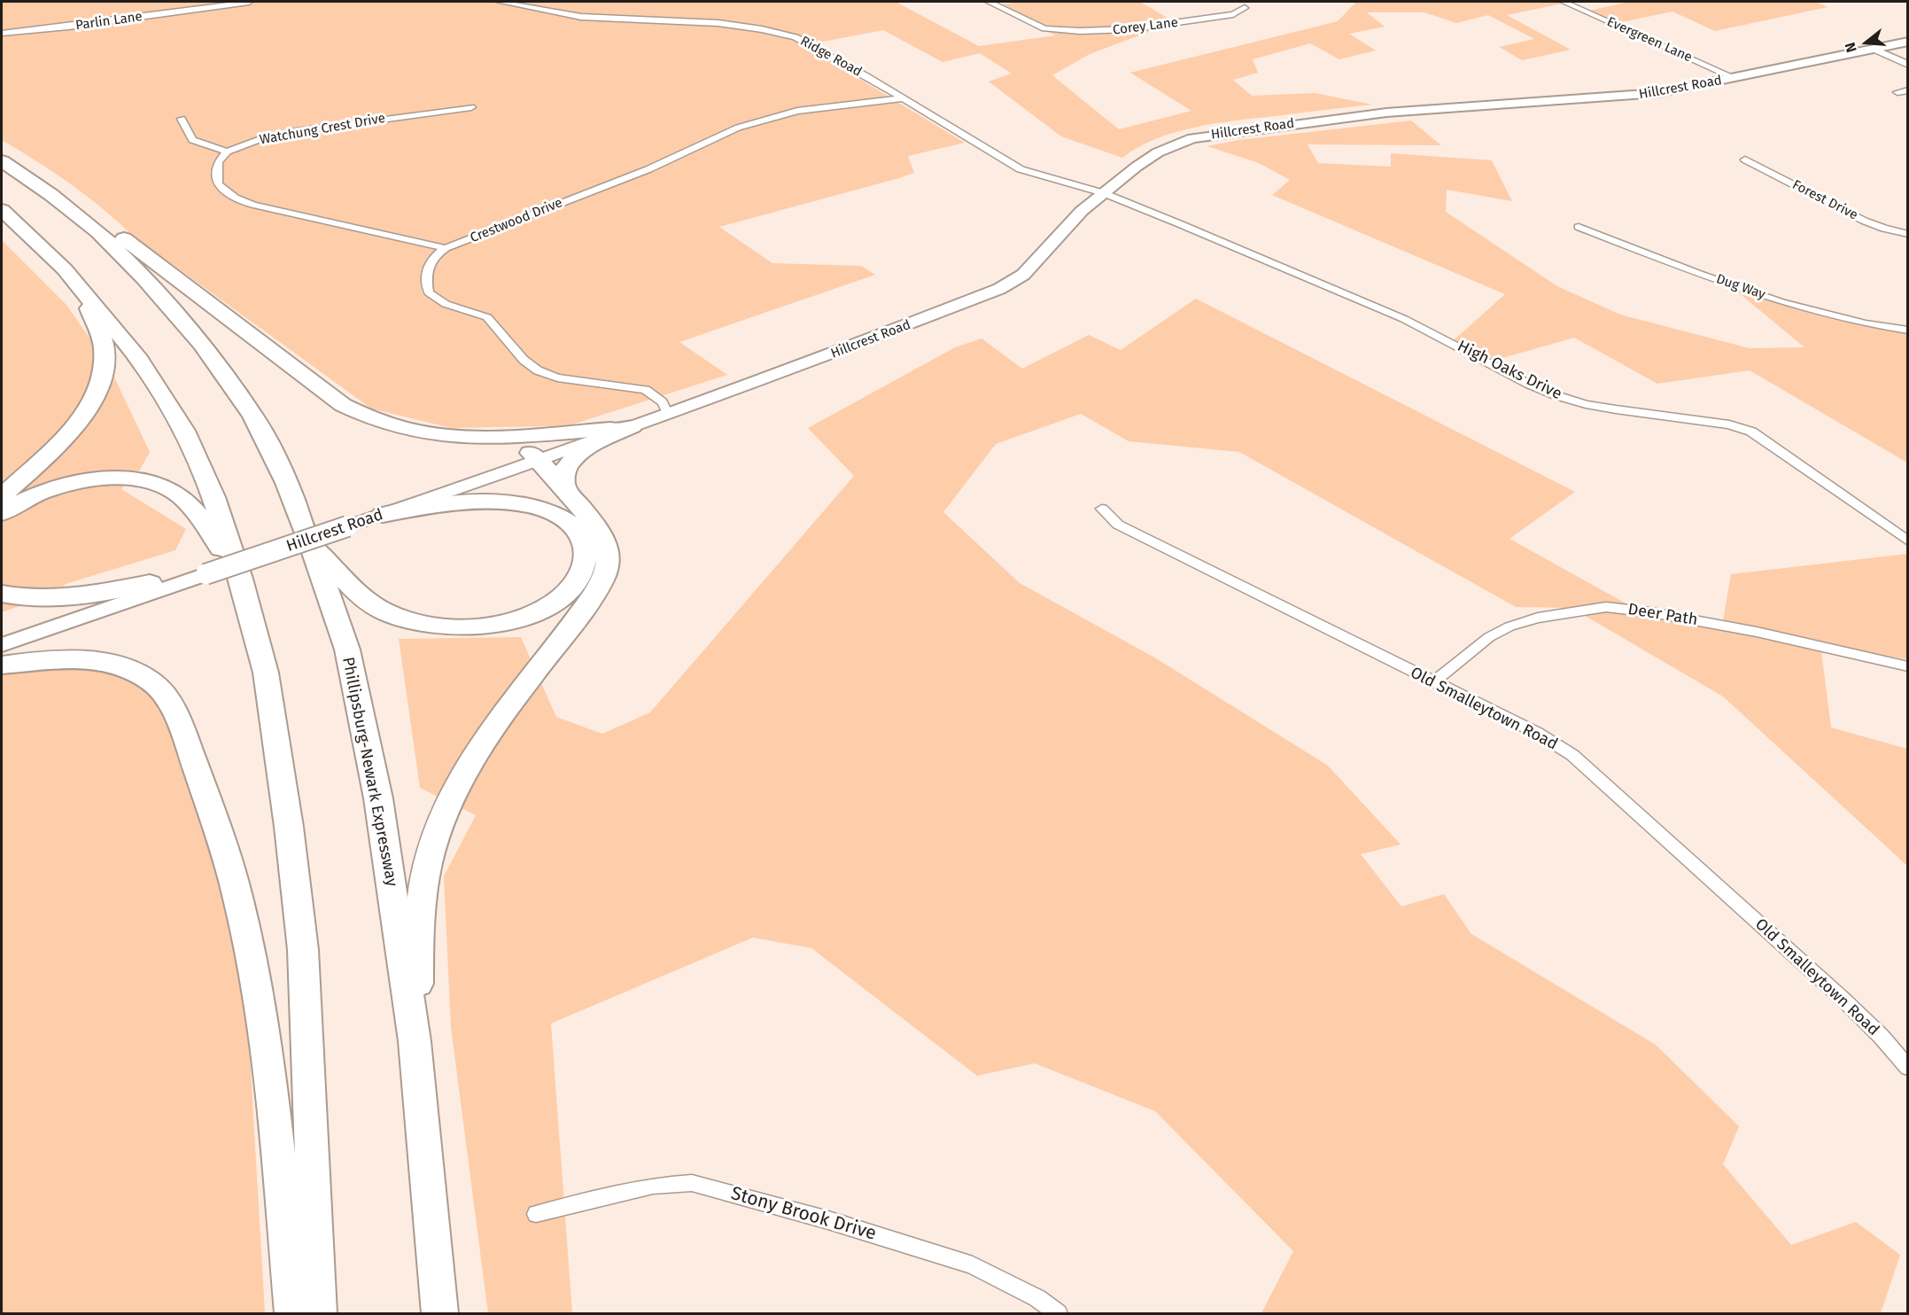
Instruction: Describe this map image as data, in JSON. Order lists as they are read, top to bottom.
{
  "streets": {
    "highway": ["Phillipsburg-Newark Expressway"],
    "main road": ["Hillcrest Road"],
    "street": [
      "Parlin Lane",
      "Corey Lane",
      "Evergreen Lane",
      "Ridge Road",
      "Watchung Crest Drive",
      "Forest Drive",
      "Crestwood Drive",
      "Dug Way",
      "High Oaks Drive",
      "Deer Path",
      "Old Smalleytown Road",
      "Stony Brook Drive"
    ]
  },
  "crossings": [
    ["Evergreen Lane", "Hillcrest Road"],
    ["Ridge Road", "Hillcrest Road"],
    ["Ridge Road", "Crestwood Drive"],
    ["Ridge Road", "High Oaks Drive"],
    ["Hillcrest Road", "Crestwood Drive"],
    ["Hillcrest Road", "High Oaks Drive"],
    ["Deer Path", "Old Smalleytown Road"]
  ],
  "north": "left"
}
